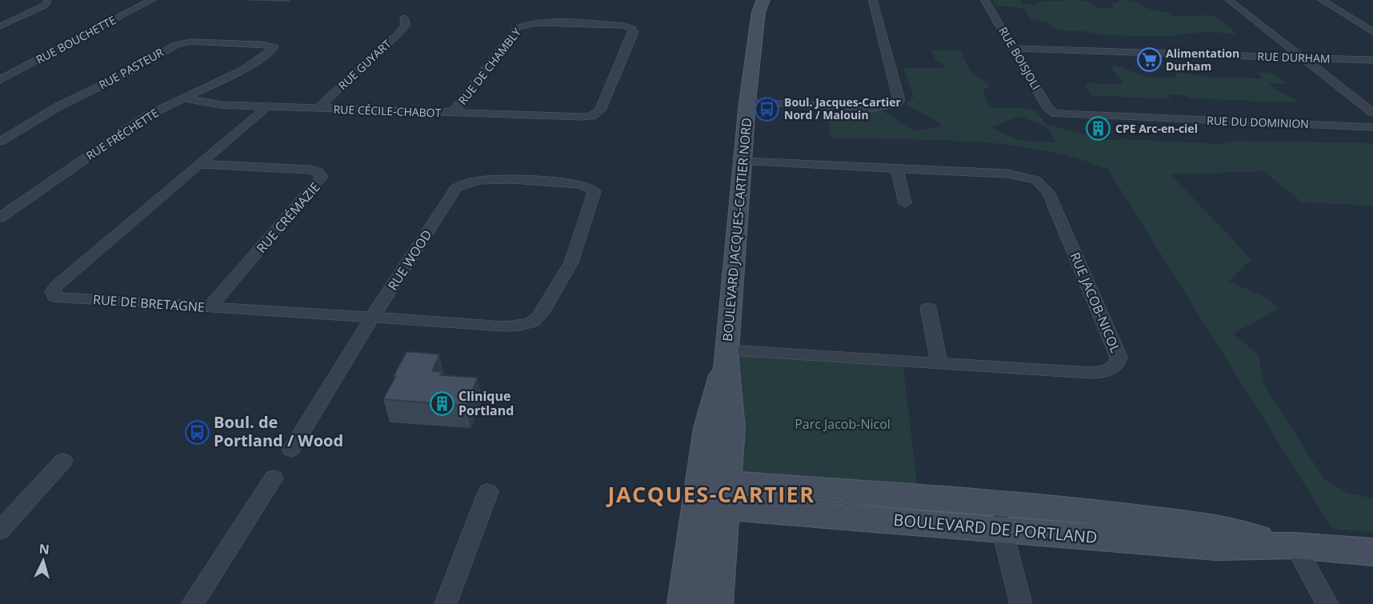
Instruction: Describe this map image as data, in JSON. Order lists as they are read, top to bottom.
{
  "streets": {
    "street": [
      "RUE BOUCHETTE",
      "RUE DURHAM",
      "RUE BOISJOLI",
      "RUE GUYART",
      "RUE DE CHAMBLY",
      "RUE PASTEUR",
      "RUE CÉCILE-CHABOT",
      "RUE DU DOMINION",
      "RUE FRÉCHETTE",
      "RUE CRÉMAZIE",
      "BOULEVARD JACQUES-CARTIER NORD",
      "RUE WOOD",
      "RUE JACOB-NICOL",
      "RUE DE BRETAGNE",
      "BOULEVARD DE PORTLAND"
    ]
  },
  "crossings": [
    ["RUE DURHAM", "RUE BOISJOLI"],
    ["RUE BOISJOLI", "RUE DU DOMINION"],
    ["RUE GUYART", "RUE CÉCILE-CHABOT"],
    ["RUE DE CHAMBLY", "RUE CÉCILE-CHABOT"],
    ["RUE PASTEUR", "RUE FRÉCHETTE"],
    ["RUE CÉCILE-CHABOT", "RUE FRÉCHETTE"],
    ["RUE CÉCILE-CHABOT", "RUE DE BRETAGNE"],
    ["RUE CRÉMAZIE", "RUE DE BRETAGNE"],
    ["BOULEVARD JACQUES-CARTIER NORD", "RUE JACOB-NICOL"],
    ["BOULEVARD JACQUES-CARTIER NORD", "BOULEVARD DE PORTLAND"],
    ["RUE WOOD", "RUE DE BRETAGNE"]
  ],
  "districts": ["JACQUES-CARTIER"],
  "parks": ["Parc Jacob-Nicol"],
  "places": {
    "supermarket": ["Alimentation Durham"],
    "bus stop": ["Boul. Jacques-Cartier Nord / Malouin", "Boul. de Portland / Wood"],
    "building": ["CPE Arc-en-ciel", "Clinique Portland"]
  },
  "north": "top"
}
